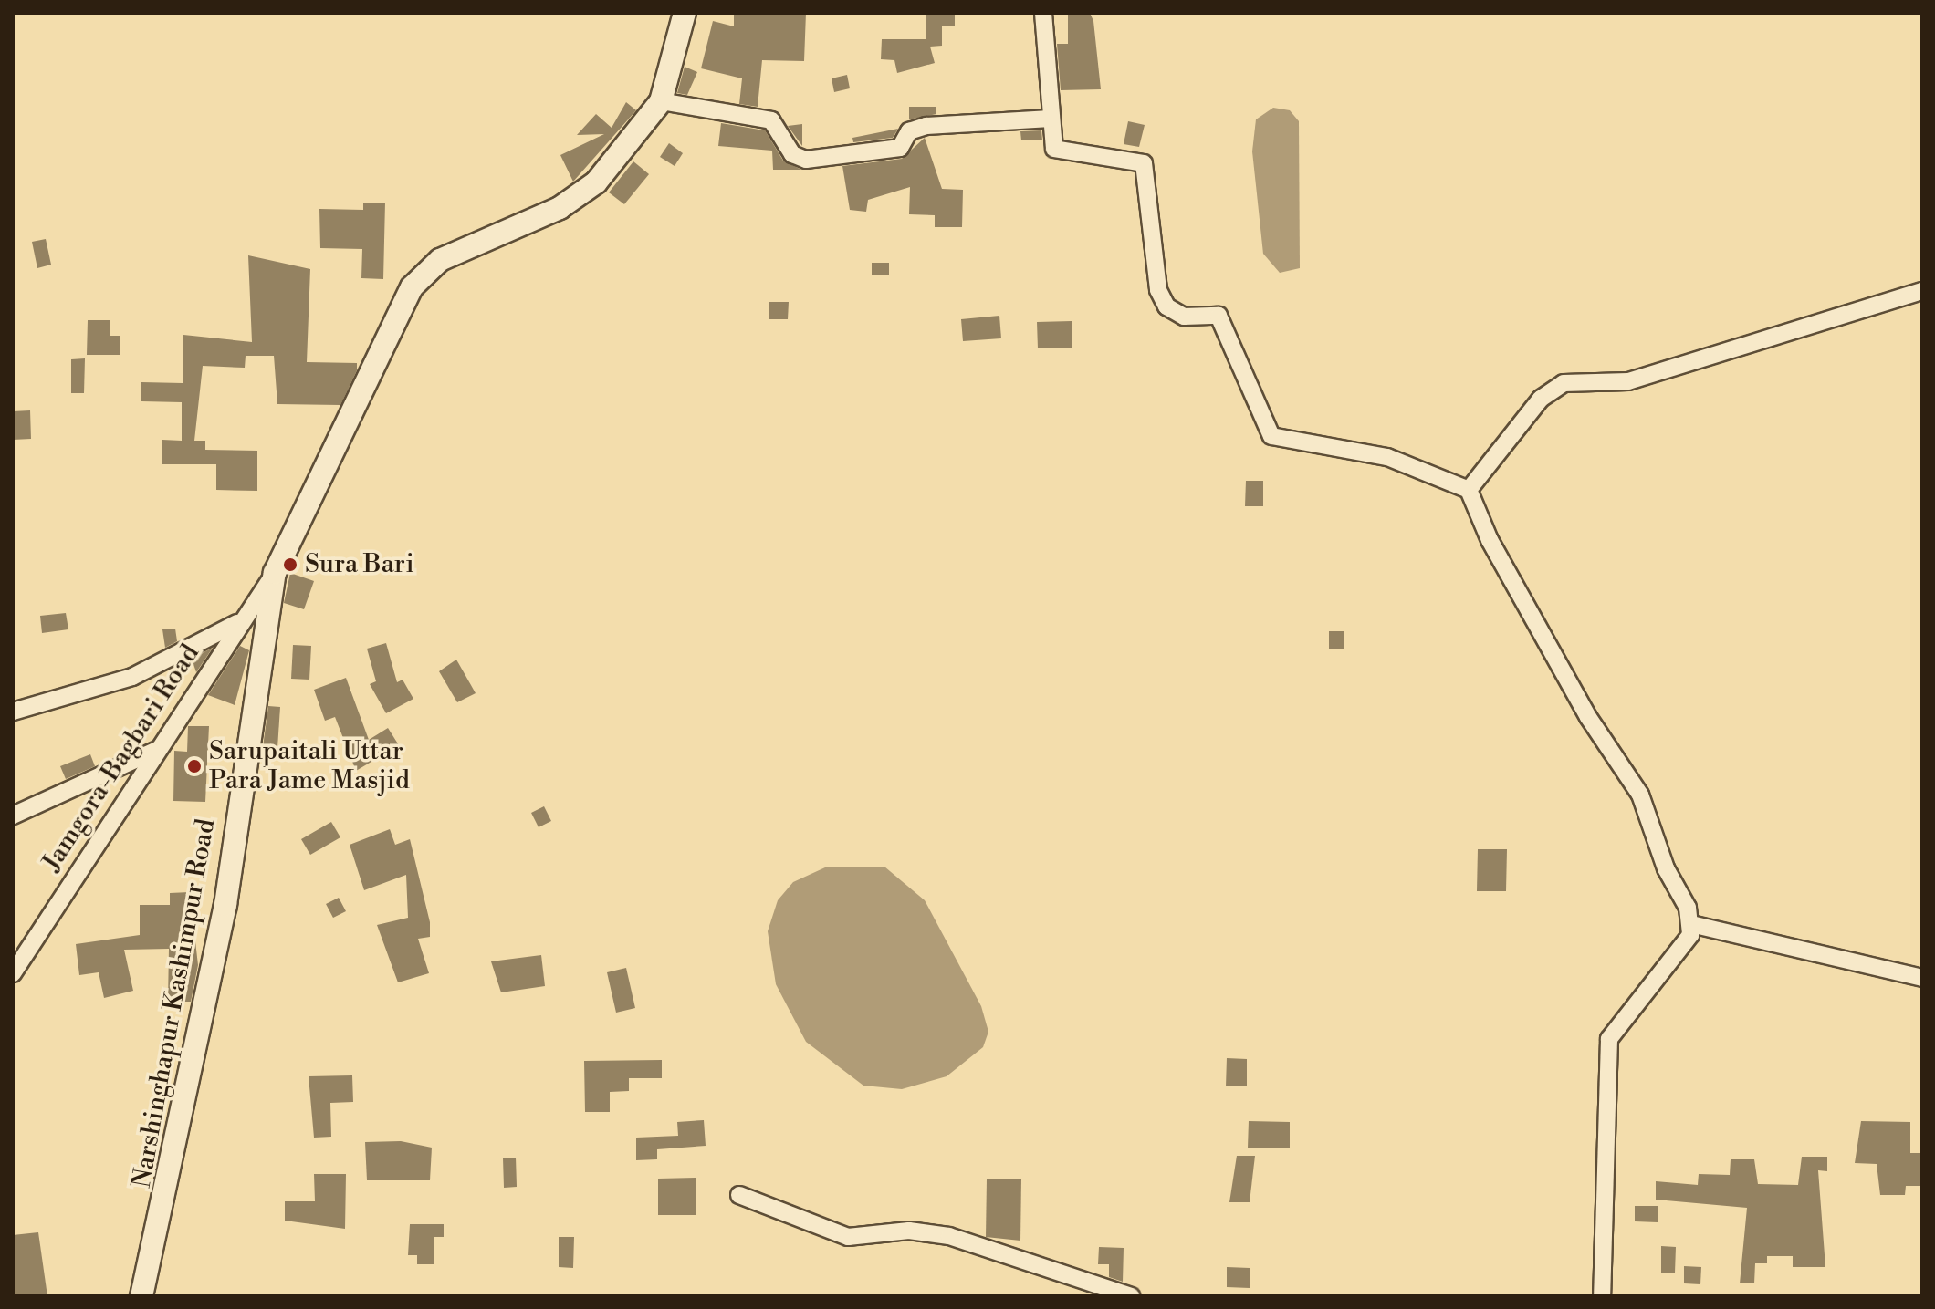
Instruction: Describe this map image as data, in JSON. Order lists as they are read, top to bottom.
{
  "streets": {
    "main road": ["Narshinghapur Kashimpur Road"],
    "street": ["Jamgora-Bagbari Road"]
  },
  "crossings": [
    ["Jamgora-Bagbari Road", "Narshinghapur Kashimpur Road"]
  ],
  "places": ["Sura Bari", "Sarupaitali Uttar Para Jame Masjid"]
}
